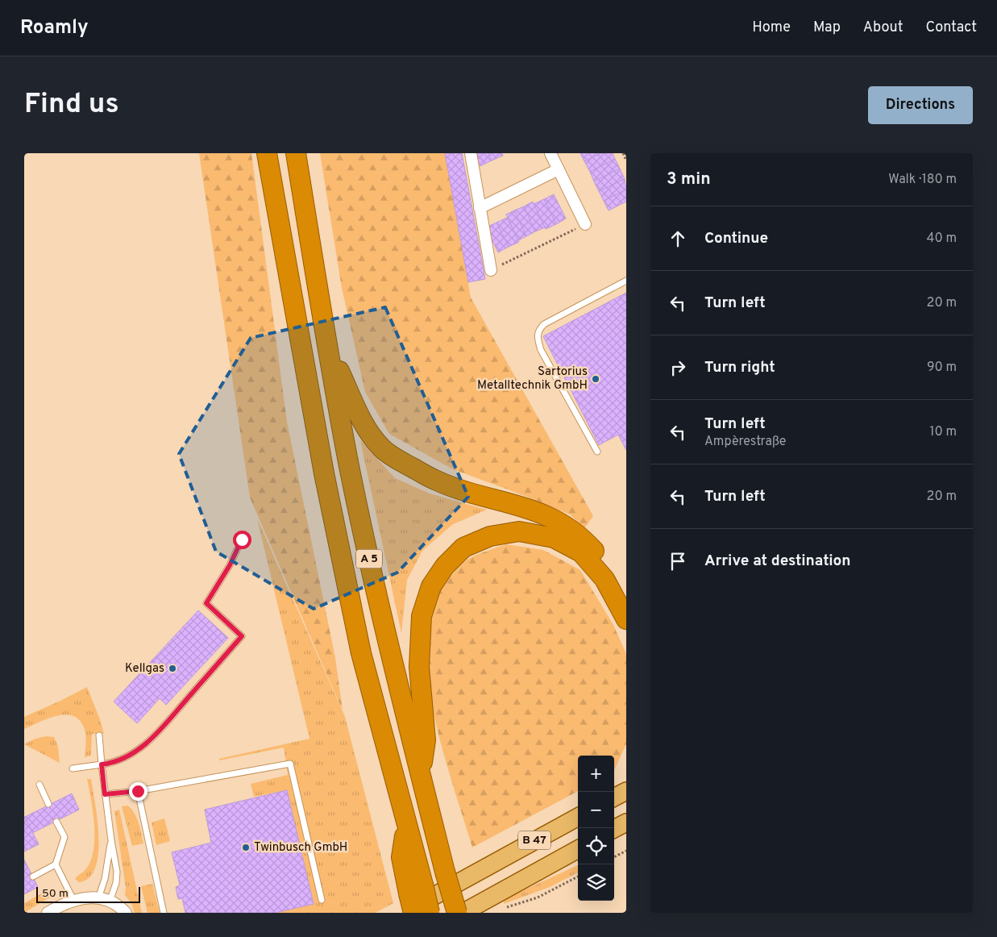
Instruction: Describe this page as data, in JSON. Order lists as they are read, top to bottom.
{
  "streets": {
    "highway": ["A 5"],
    "main road": ["B 47"]
  },
  "places": ["Sartorius Metalltechnik GmbH", "Kellgas", "Twinbusch GmbH"],
  "scale_bar": "50 m",
  "page": {
    "header": "Roamly",
    "nav": [
      "Home",
      "Map",
      "About",
      "Contact"
    ],
    "buttons": "Directions",
    "title": "Find us",
    "heading": ["3 min", "Walk · 180 m"],
    "list": [
      ["Continue", "40 m"],
      ["Turn left", "20 m"],
      ["Turn right", "90 m"],
      ["Turn left", "Ampèrestraße", "10 m"],
      ["Turn left", "20 m"],
      "Arrive at destination"
    ],
    "map_buttons": ["+", "−"],
    "scale": "50 m"
  }
}
